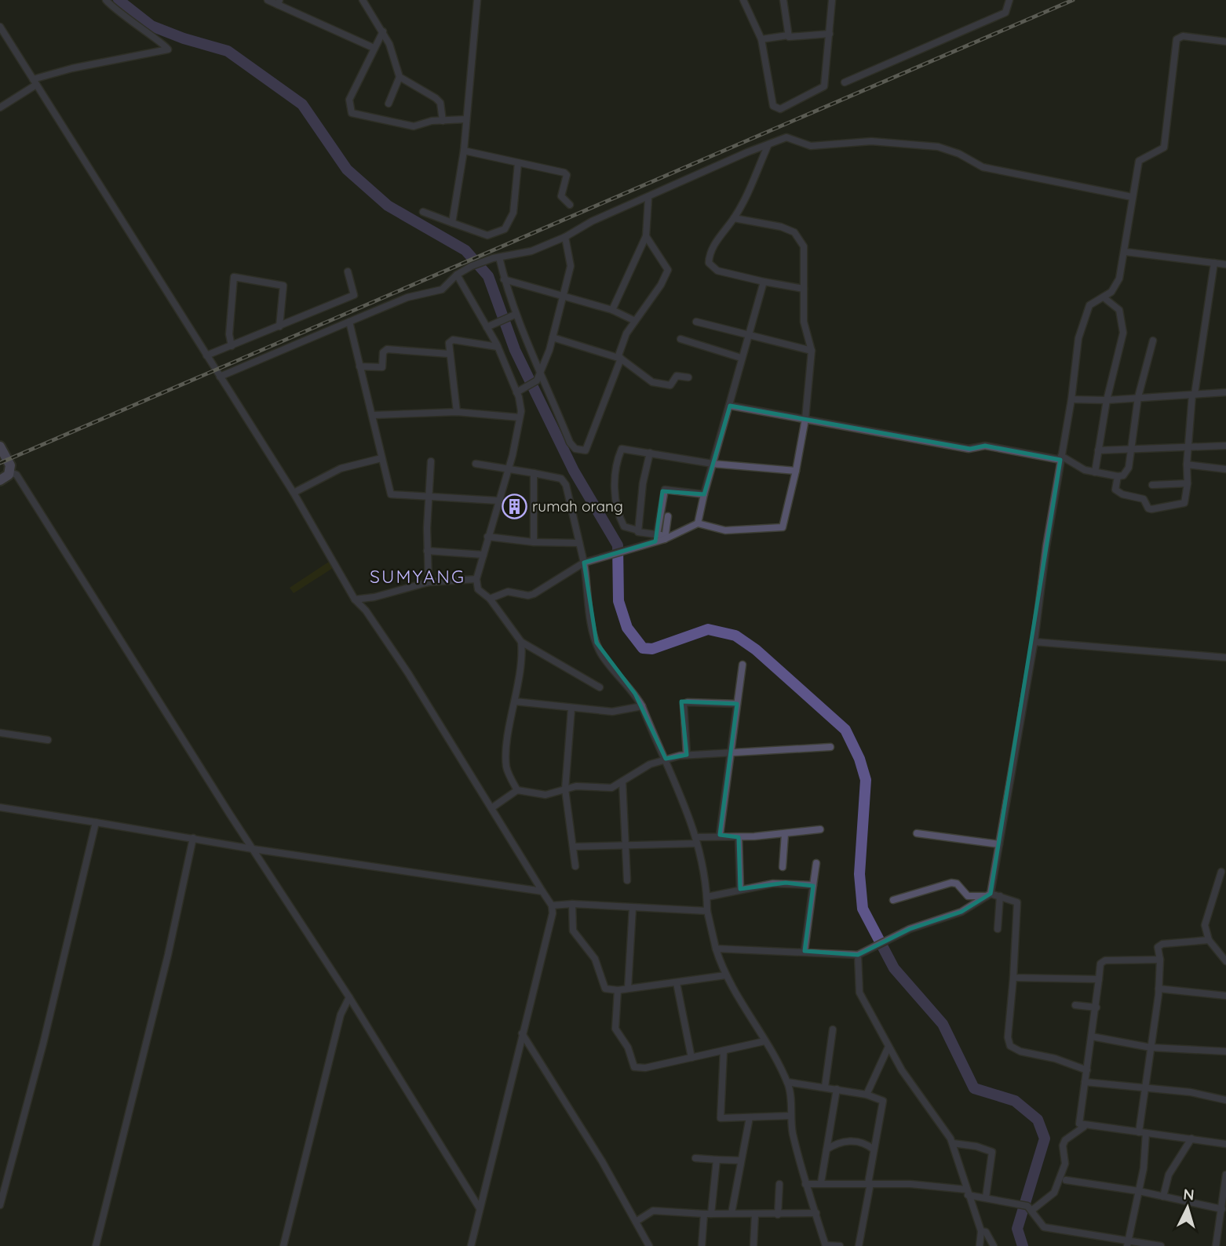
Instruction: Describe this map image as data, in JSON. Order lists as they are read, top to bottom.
{
  "districts": ["SUMYANG"],
  "places": {
    "building": ["rumah orang"]
  },
  "north": "top"
}
